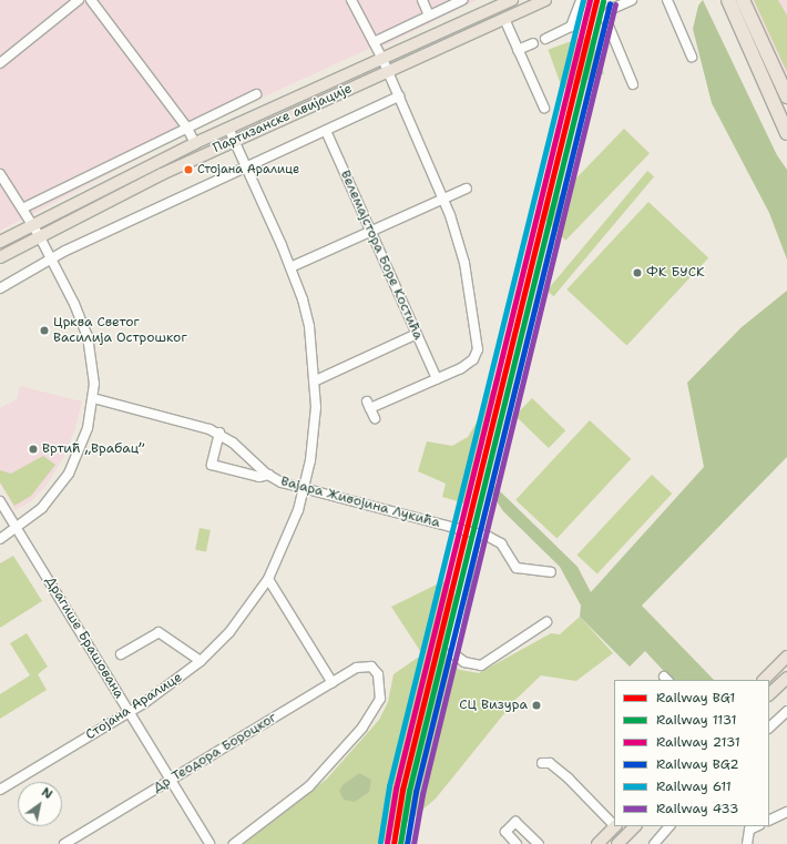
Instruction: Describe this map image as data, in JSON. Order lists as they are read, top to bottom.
{
  "streets": {
    "main road": ["Партизанске авијације"],
    "street": [
      "Велемајстора Боре Костића",
      "Вајара Живојина Лукића",
      "Драгише Брашована",
      "Стојана Аралице",
      "Др Теодора Бороцког"
    ]
  },
  "crossings": [
    ["Партизанске авијације", "Стојана Аралице"],
    ["Вајара Живојина Лукића", "Стојана Аралице"],
    ["Драгише Брашована", "Стојана Аралице"],
    ["Драгише Брашована", "Др Теодора Бороцког"]
  ],
  "places": [
    "Стојана Аралице",
    "ФК БУСК",
    "Црква Светог Василија Острошког",
    "Вртић „Врабац”",
    "СЦ Визура"
  ],
  "lines": [
    "rail line BG1",
    "rail line 2131",
    "rail line 611",
    "rail line 1131",
    "rail line BG2",
    "rail line 433"
  ],
  "legend": [
    "Railway BG1",
    "Railway 1131",
    "Railway 2131",
    "Railway BG2",
    "Railway 611",
    "Railway 433"
  ],
  "north": "top right"
}
